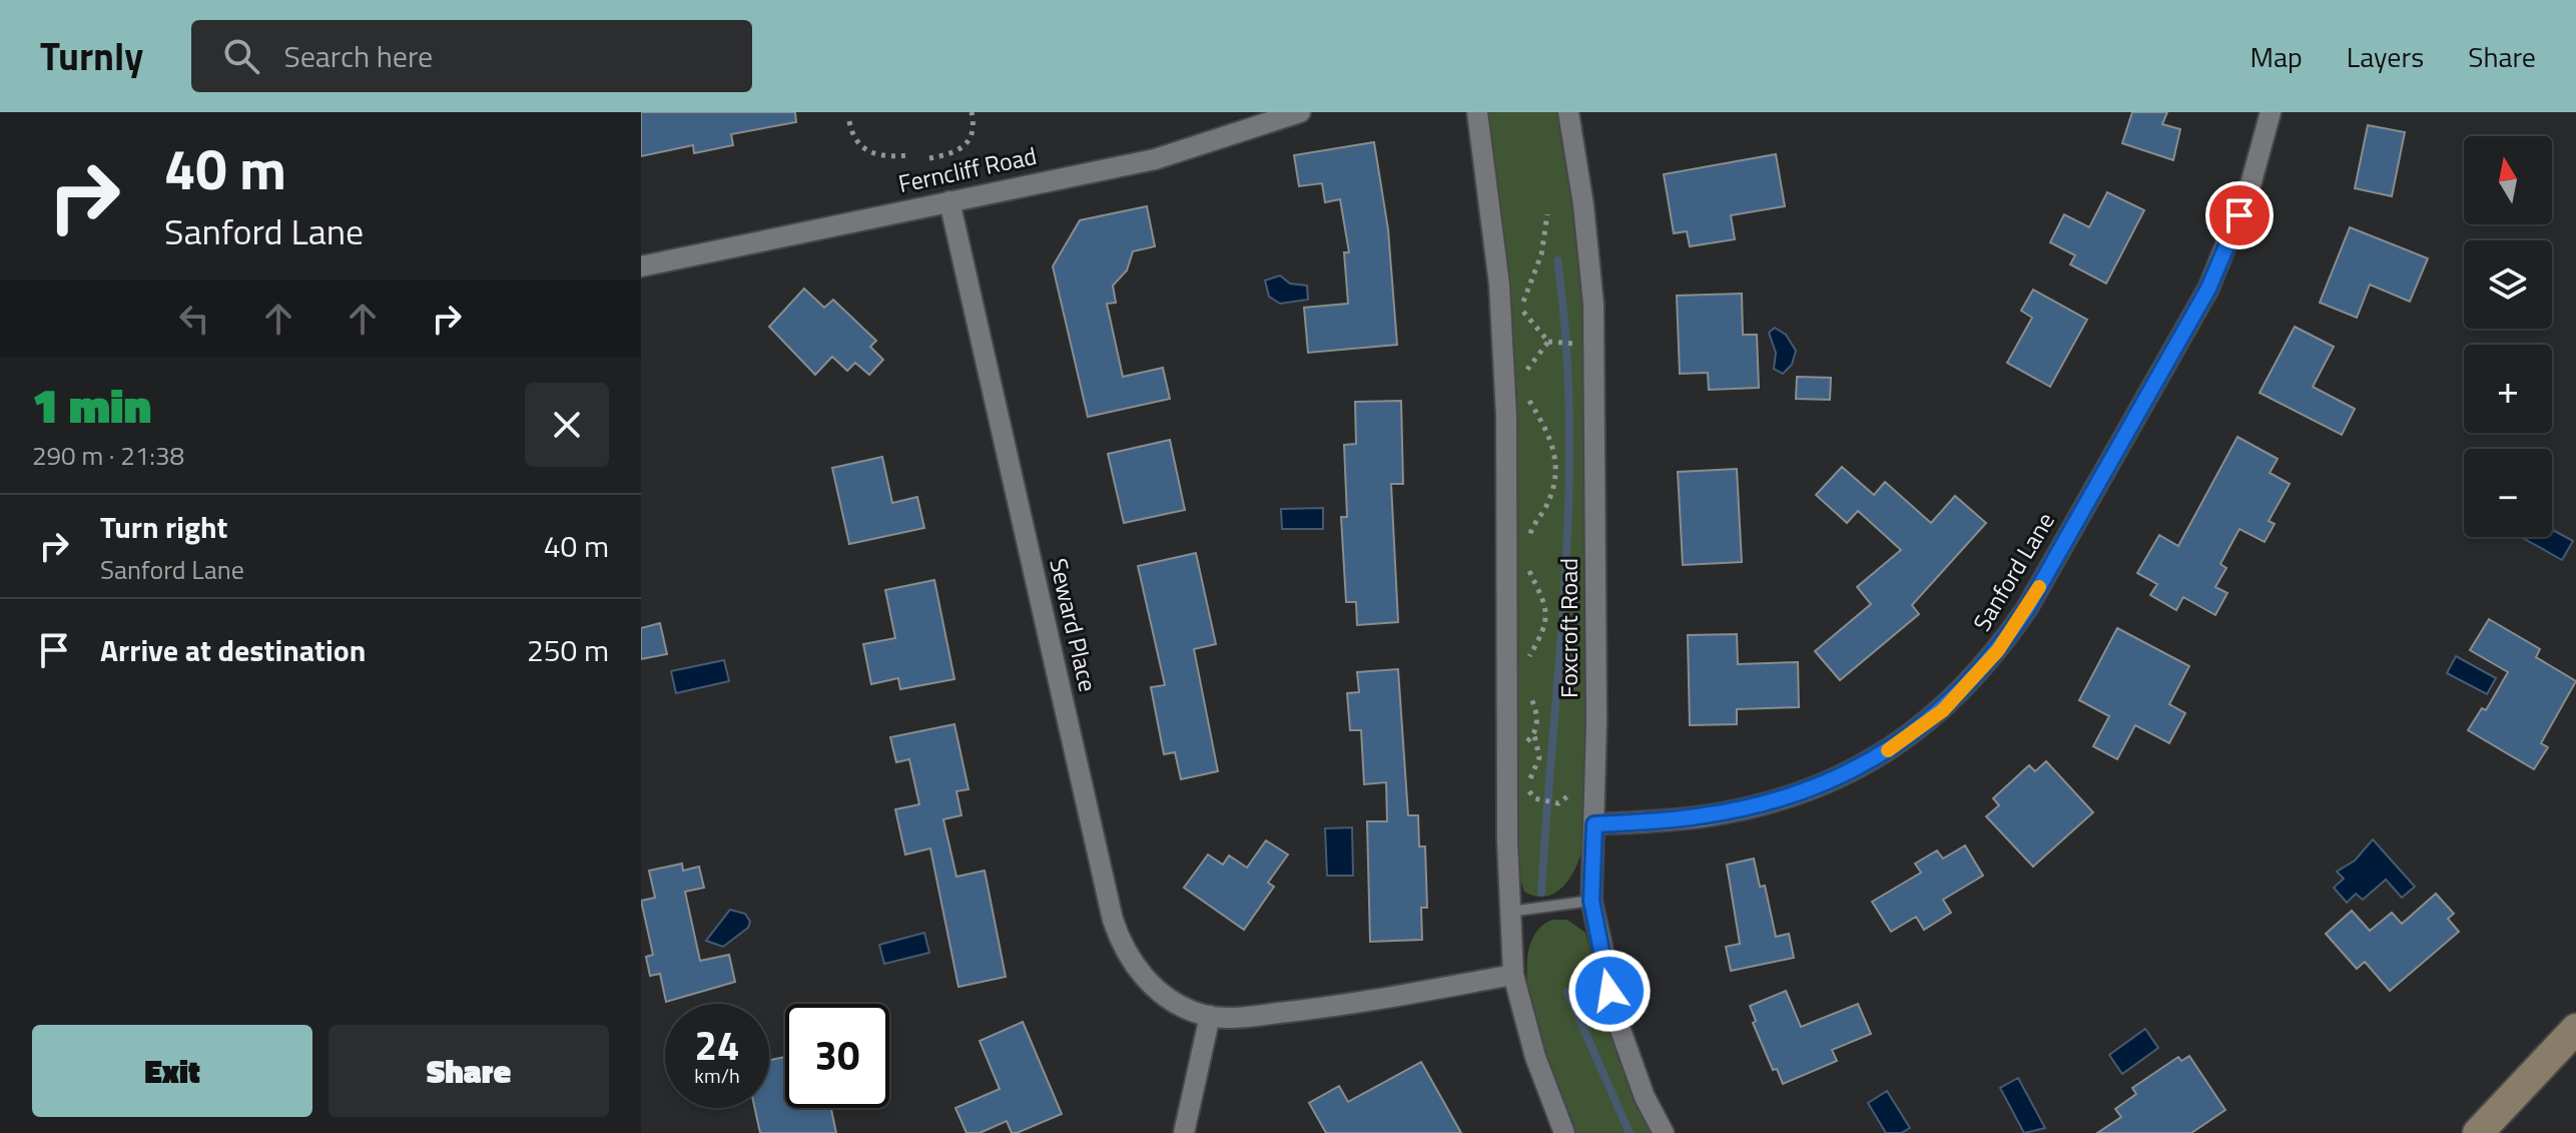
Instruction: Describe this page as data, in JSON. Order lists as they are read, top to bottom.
{
  "streets": {
    "street": [
      "Ferncliff Road",
      "Sanford Lane",
      "Seward Place",
      "Foxcroft Road"
    ]
  },
  "crossings": [
    ["Ferncliff Road", "Seward Place"],
    ["Sanford Lane", "Foxcroft Road"]
  ],
  "north": "top",
  "page": {
    "header": "Turnly",
    "search": "Search here",
    "nav": ["Map", "Layers", "Share"],
    "turn": ["40 m", "Sanford Lane"],
    "map_buttons": ["+", "−"],
    "heading": ["1 min", "290 m · 21:38"],
    "list": [
      {
        "name": "Turn right",
        "note": "Sanford Lane",
        "value": "40 m"
      },
      {
        "name": "Arrive at destination",
        "value": "250 m"
      }
    ],
    "speed": "24 km/h",
    "limit": "30",
    "buttons": ["Exit", "Share"]
  }
}
